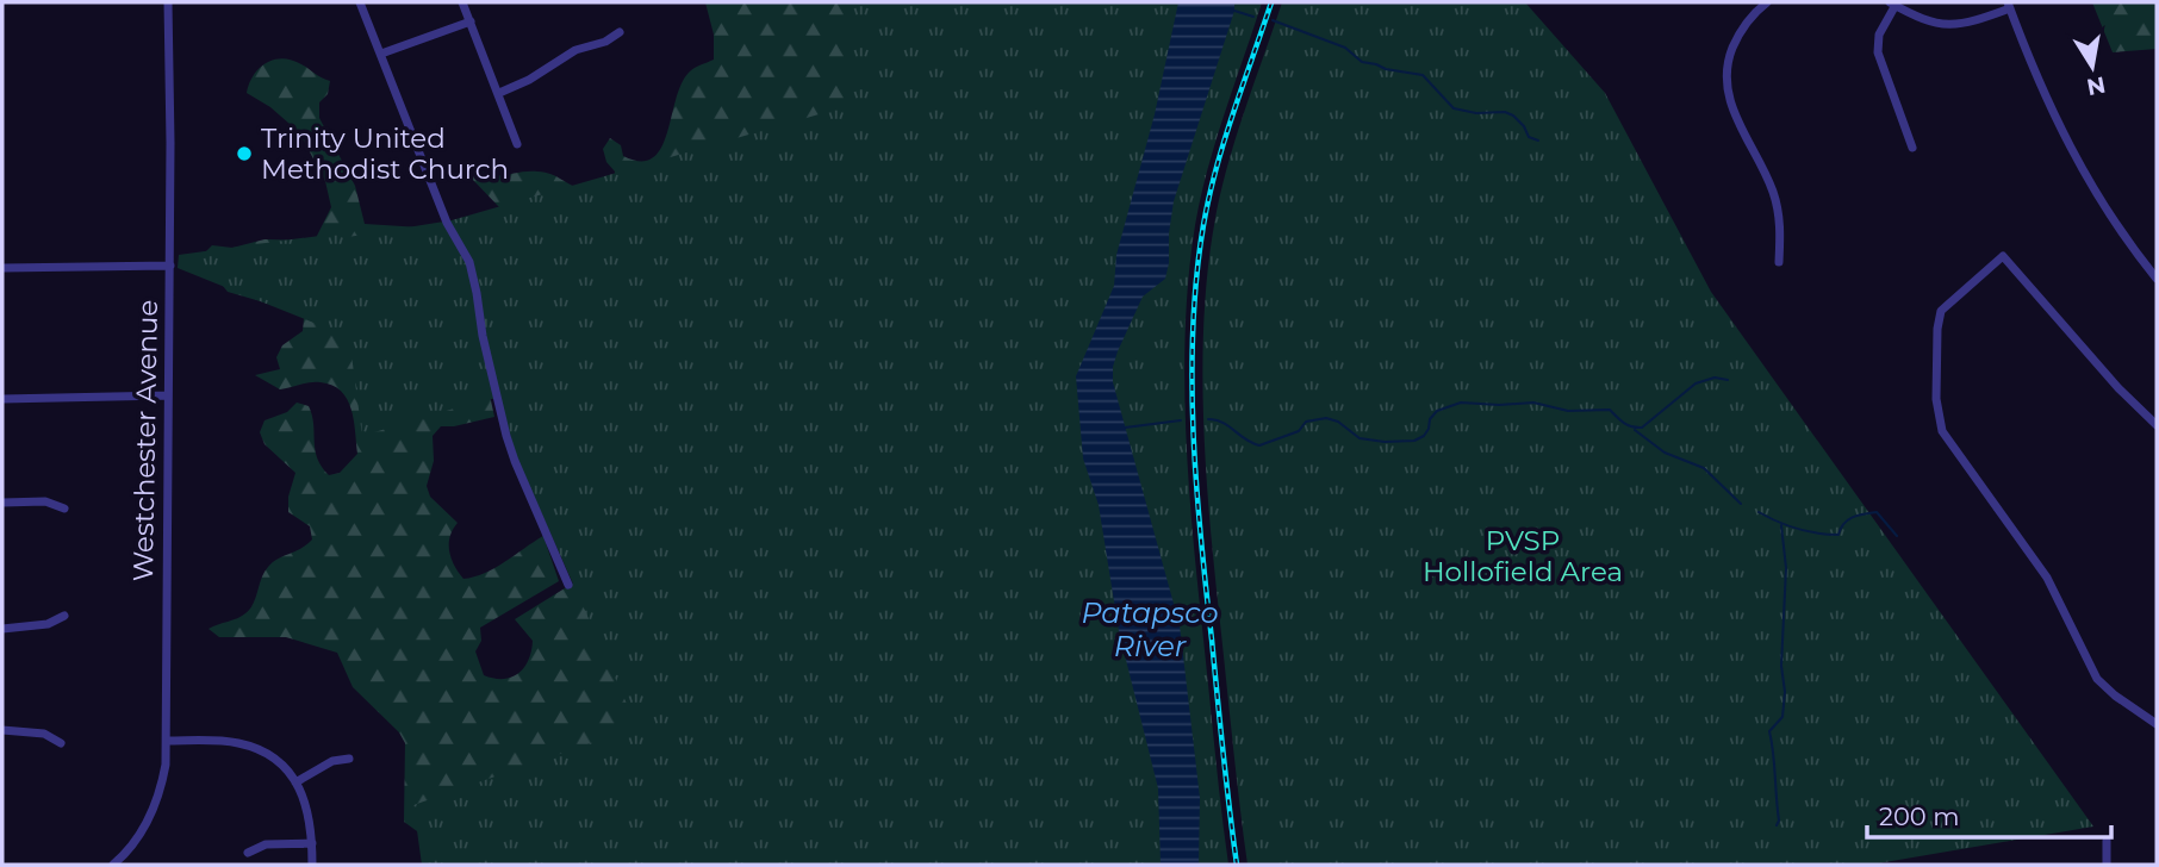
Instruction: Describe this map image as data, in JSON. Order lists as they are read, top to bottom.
{
  "streets": {
    "street": ["Westchester Avenue"]
  },
  "water": ["Patapsco River"],
  "parks": ["PVSP Hollofield Area"],
  "places": ["Trinity United Methodist Church"],
  "scale_bar": "200 m",
  "north": "bottom"
}
